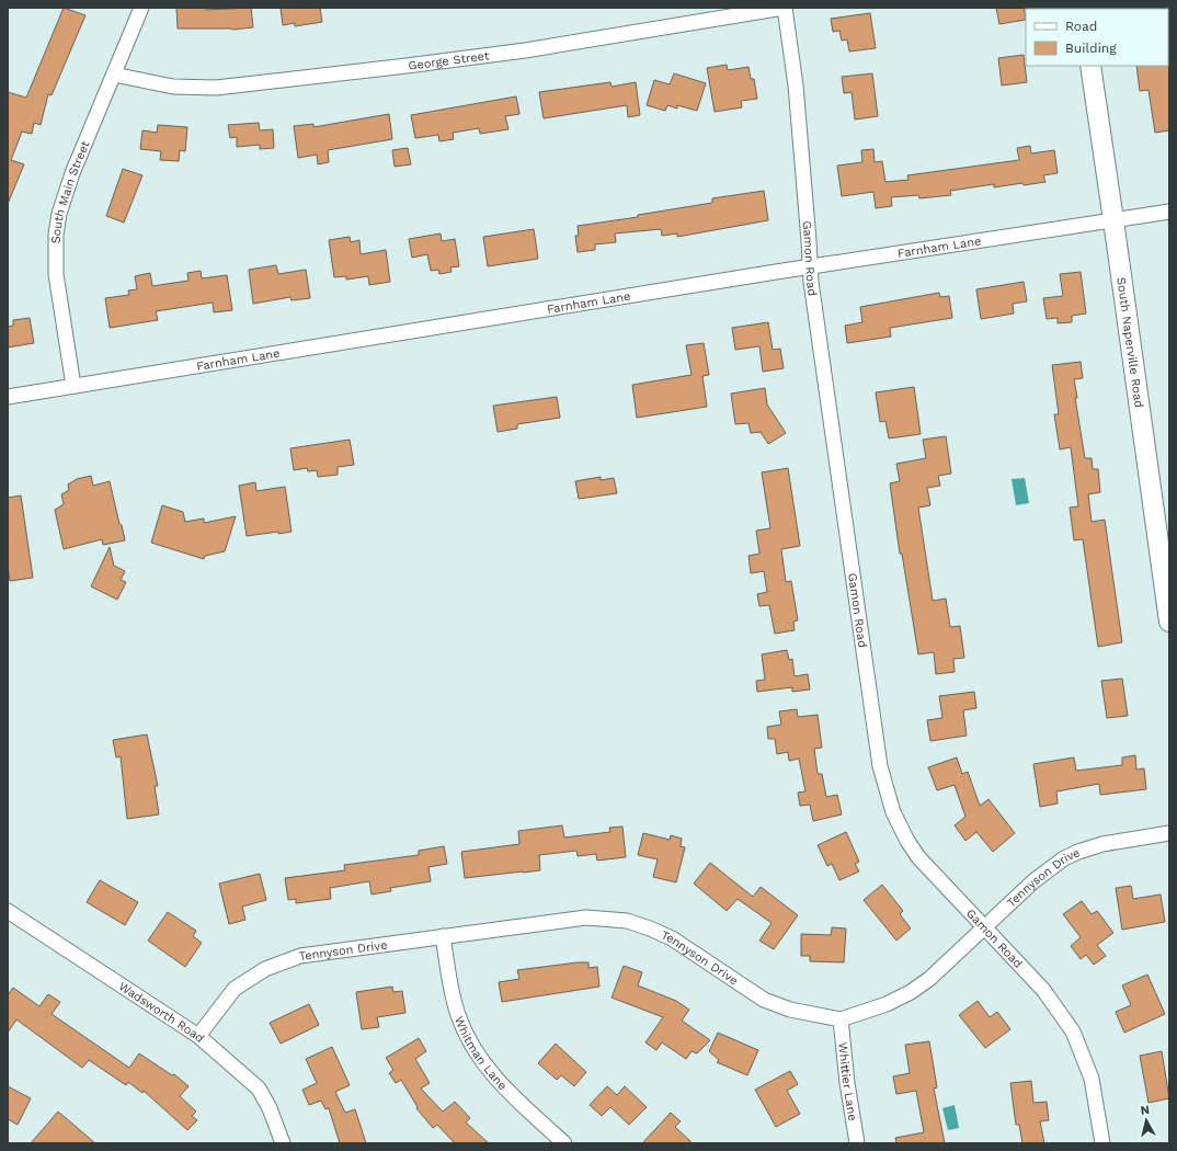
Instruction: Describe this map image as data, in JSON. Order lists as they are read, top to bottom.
{
  "streets": {
    "main road": ["South Naperville Road"],
    "street": [
      "George Street",
      "South Main Street",
      "Farnham Lane",
      "Gamon Road",
      "Tennyson Drive",
      "Wadsworth Road",
      "Whitman Lane",
      "Whittier Lane"
    ]
  },
  "crossings": [
    ["George Street", "South Main Street"],
    ["George Street", "Gamon Road"],
    ["South Main Street", "Farnham Lane"],
    ["Farnham Lane", "Gamon Road"],
    ["Farnham Lane", "South Naperville Road"],
    ["Gamon Road", "Tennyson Drive"],
    ["Tennyson Drive", "Wadsworth Road"],
    ["Tennyson Drive", "Whitman Lane"],
    ["Tennyson Drive", "Whittier Lane"]
  ],
  "legend": ["Road", "Building"],
  "north": "top"
}
